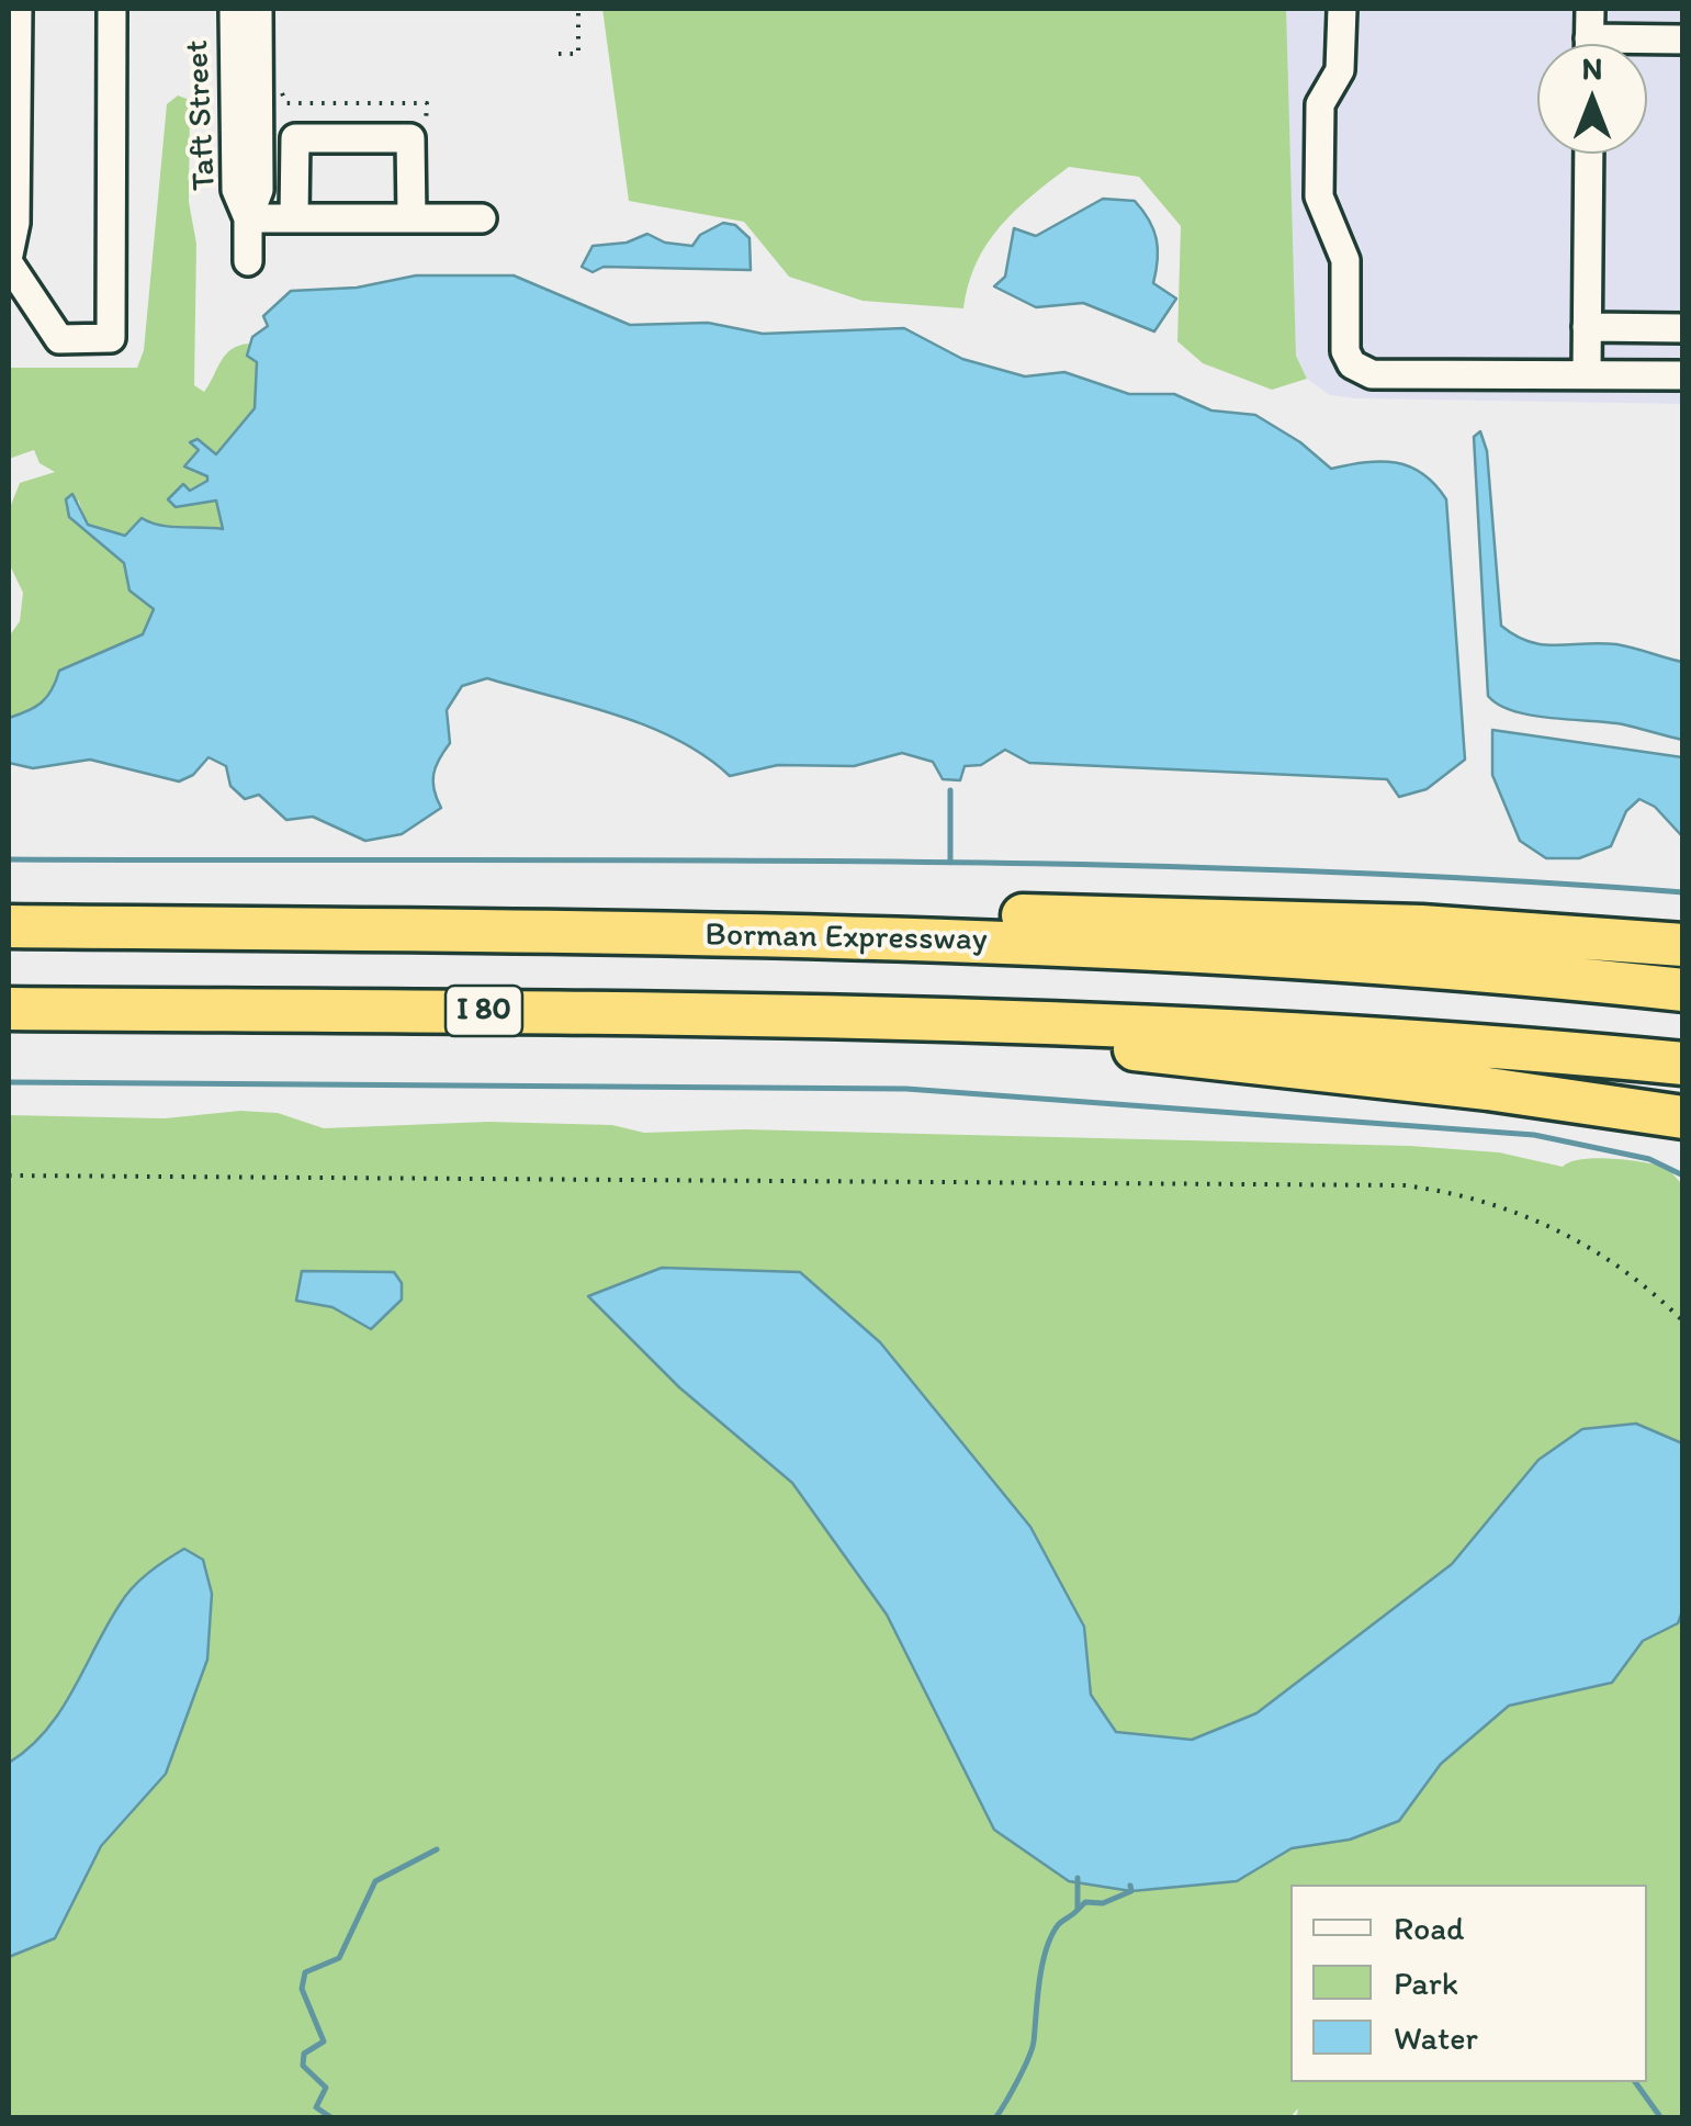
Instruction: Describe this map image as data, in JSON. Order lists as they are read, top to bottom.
{
  "streets": {
    "highway": ["Borman Expressway", "I 80"],
    "street": ["Taft Street"]
  },
  "legend": ["Road", "Park", "Water"],
  "north": "top"
}
